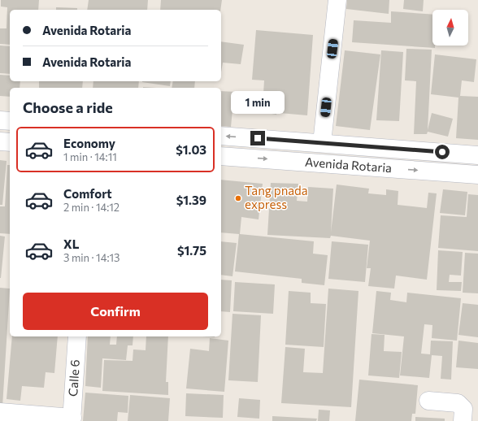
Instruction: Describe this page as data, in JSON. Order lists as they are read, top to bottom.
{
  "streets": {
    "street": ["Avenida Rotaria", "Calle 6"]
  },
  "places": ["Tang pnada express"],
  "north": "top",
  "page": {
    "banner": ["Avenida Rotaria", "Avenida Rotaria"],
    "heading": "Choose a ride",
    "bubble": "1 min",
    "list": [
      {
        "name": "Economy",
        "note": "1 min · 14:11",
        "value": "$1.03"
      },
      {
        "name": "Comfort",
        "note": "2 min · 14:12",
        "value": "$1.39"
      },
      {
        "name": "XL",
        "note": "3 min · 14:13",
        "value": "$1.75"
      }
    ],
    "buttons": "Confirm"
  }
}
